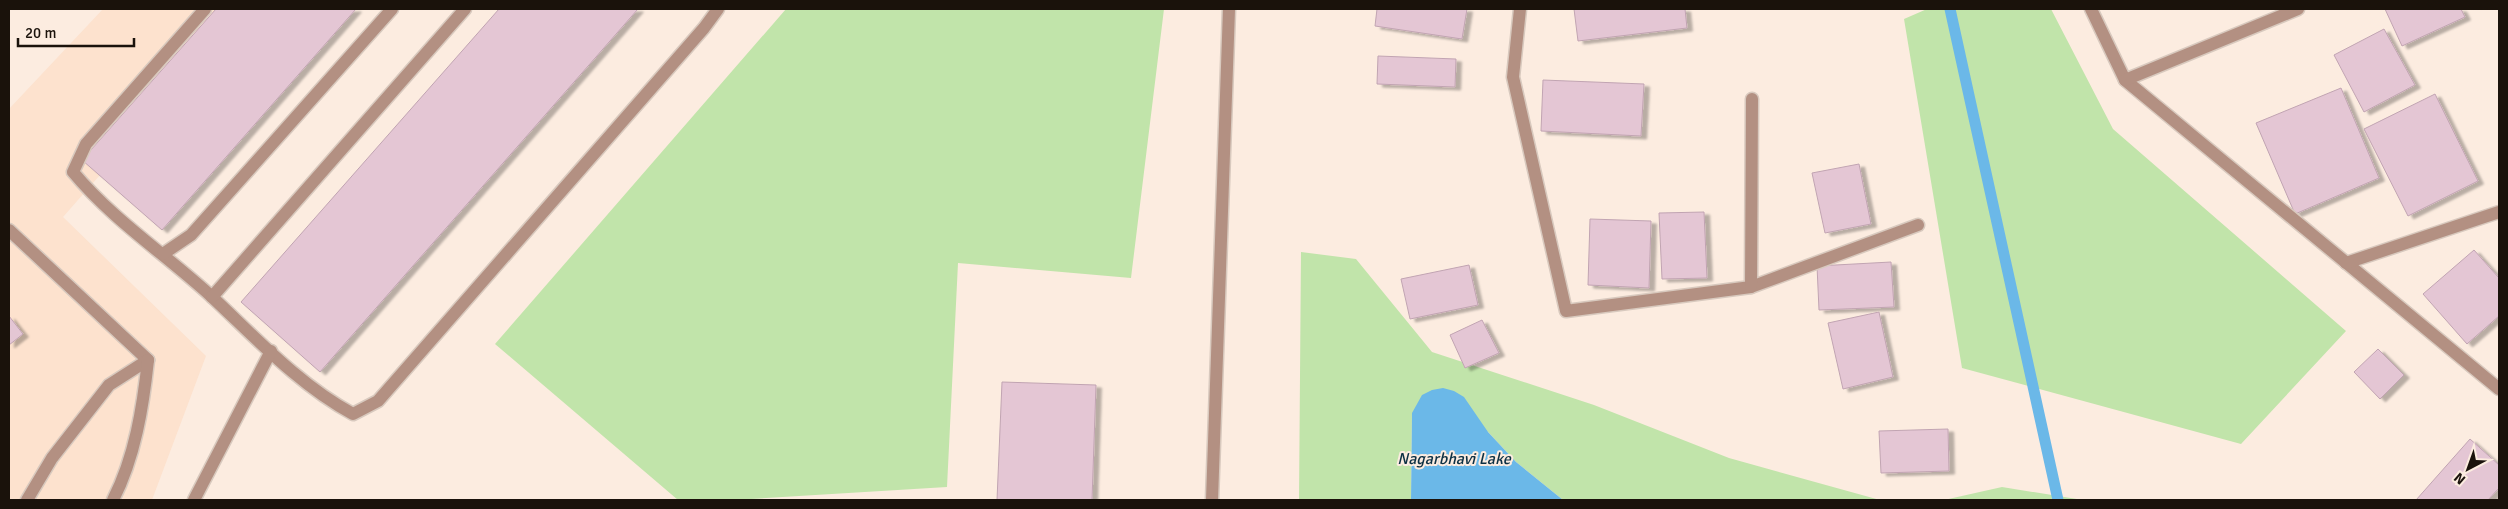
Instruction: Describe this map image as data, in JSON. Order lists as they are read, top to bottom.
{
  "water": ["Nagarbhavi Lake"],
  "scale_bar": "20 m",
  "north": "bottom left"
}
